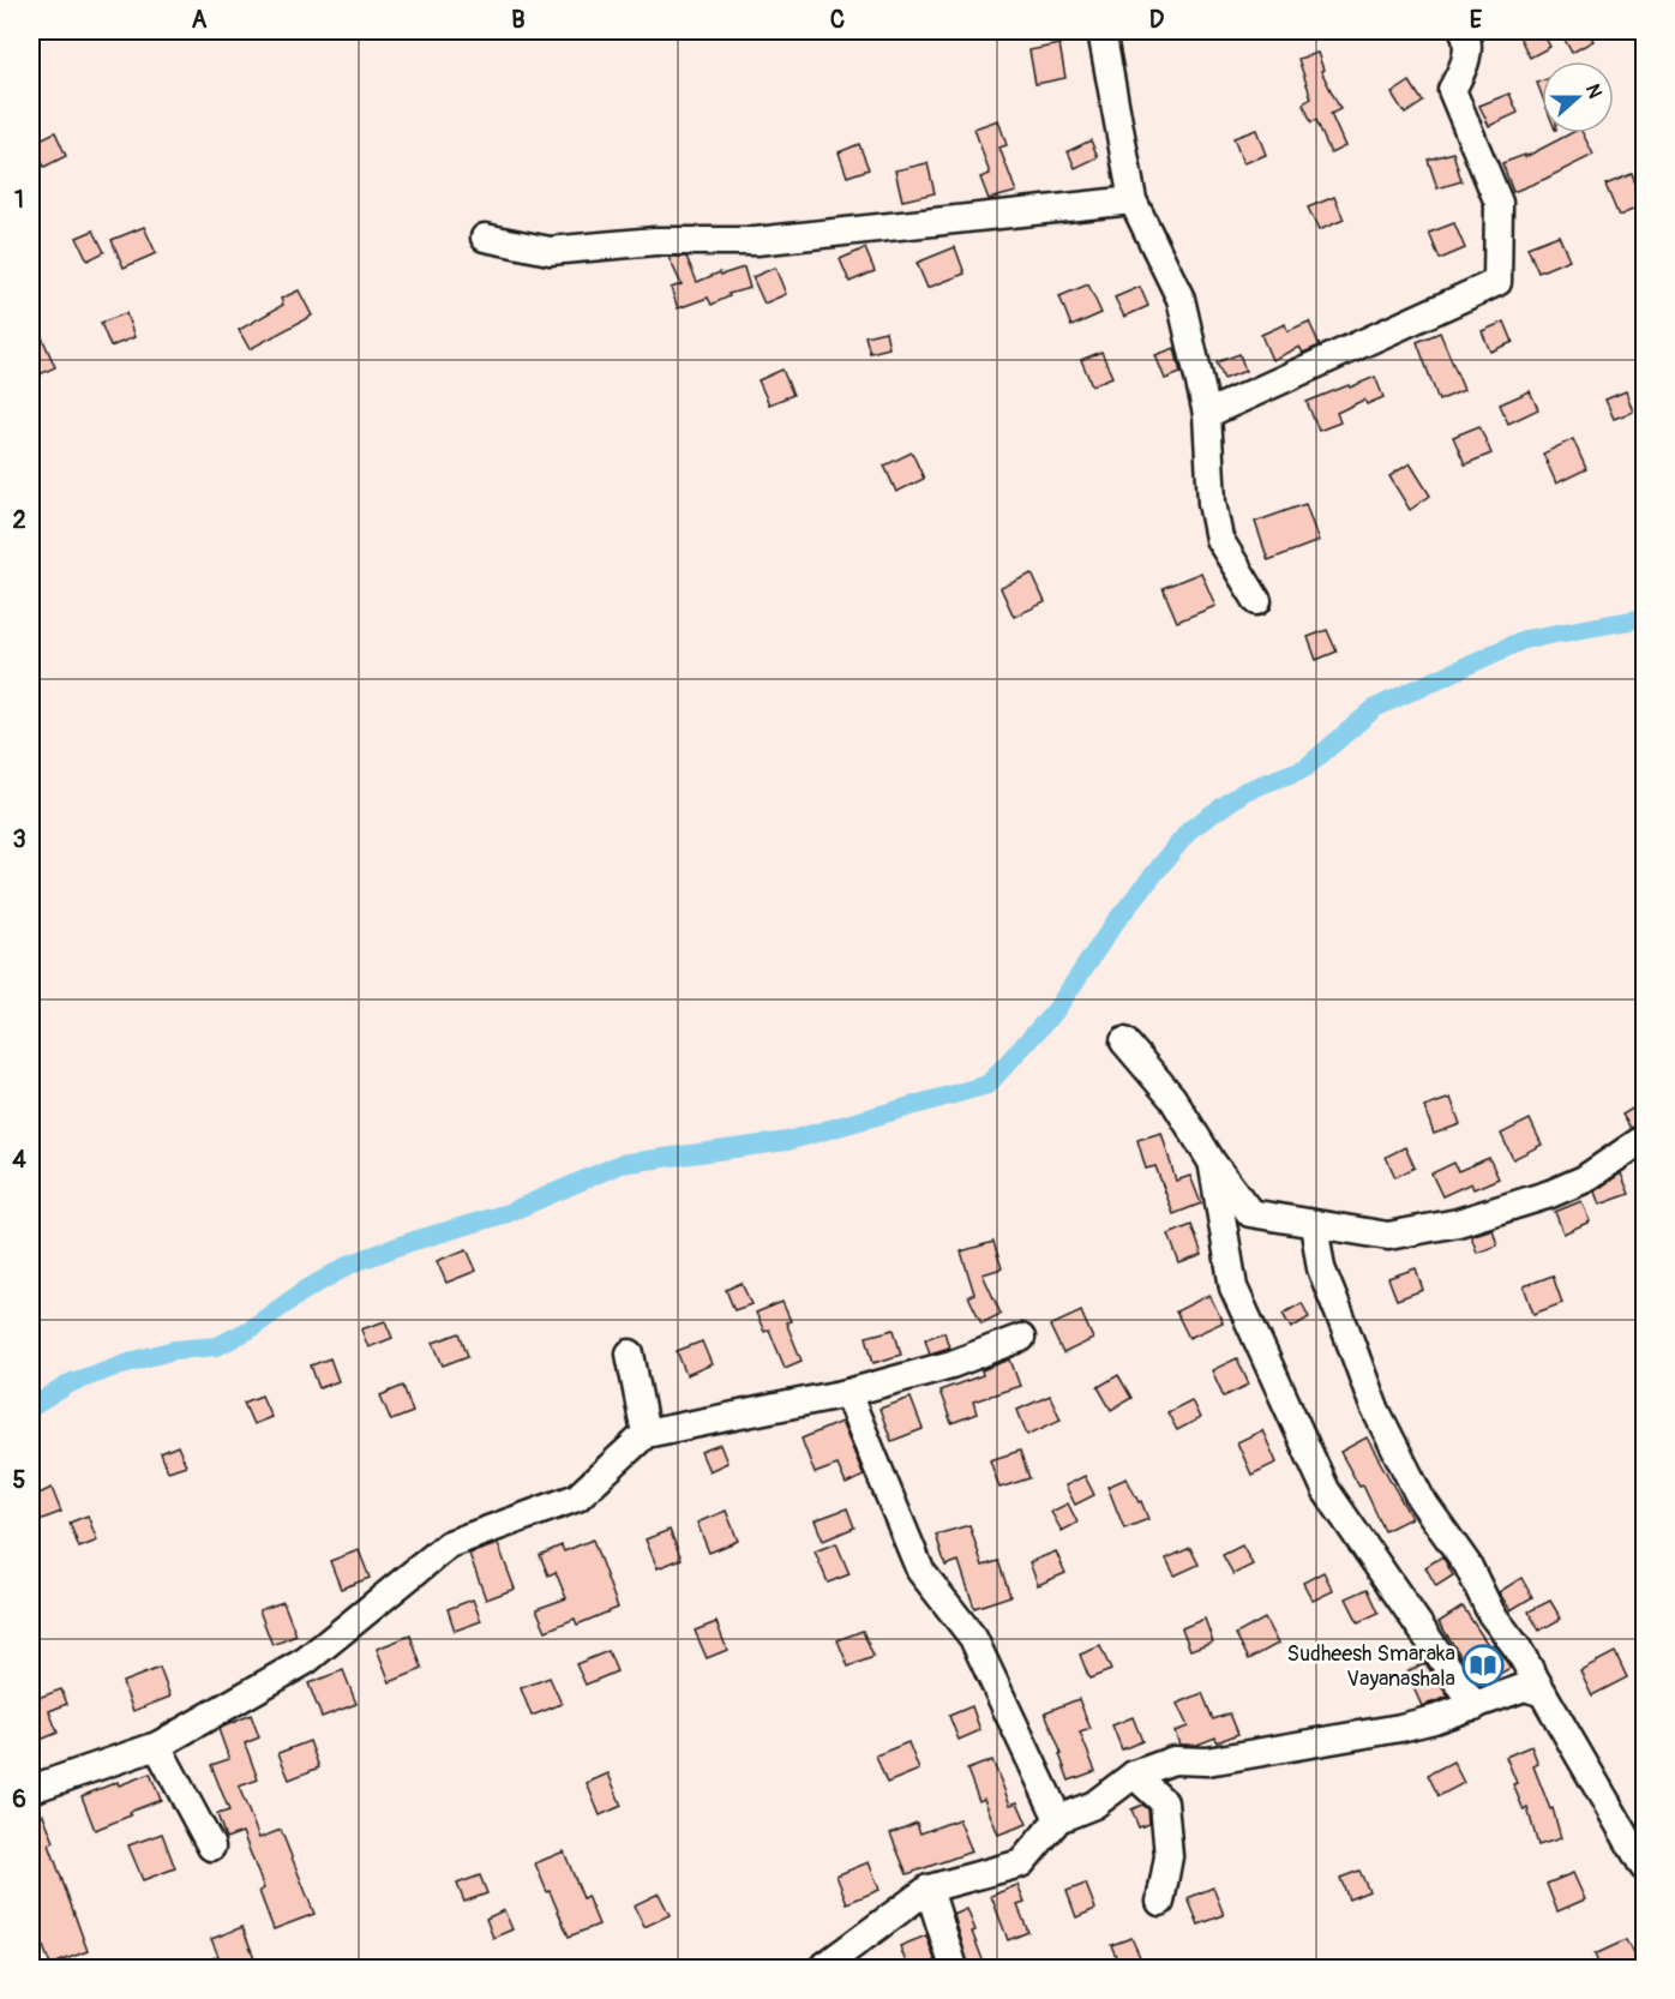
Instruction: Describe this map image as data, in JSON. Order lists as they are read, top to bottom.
{
  "places": {
    "library": ["Sudheesh Smaraka Vayanashala"]
  },
  "north": "right",
  "grid": {
    "columns": [
      "A",
      "B",
      "C",
      "D",
      "E"
    ],
    "rows": [
      "1",
      "2",
      "3",
      "4",
      "5",
      "6"
    ]
  }
}
